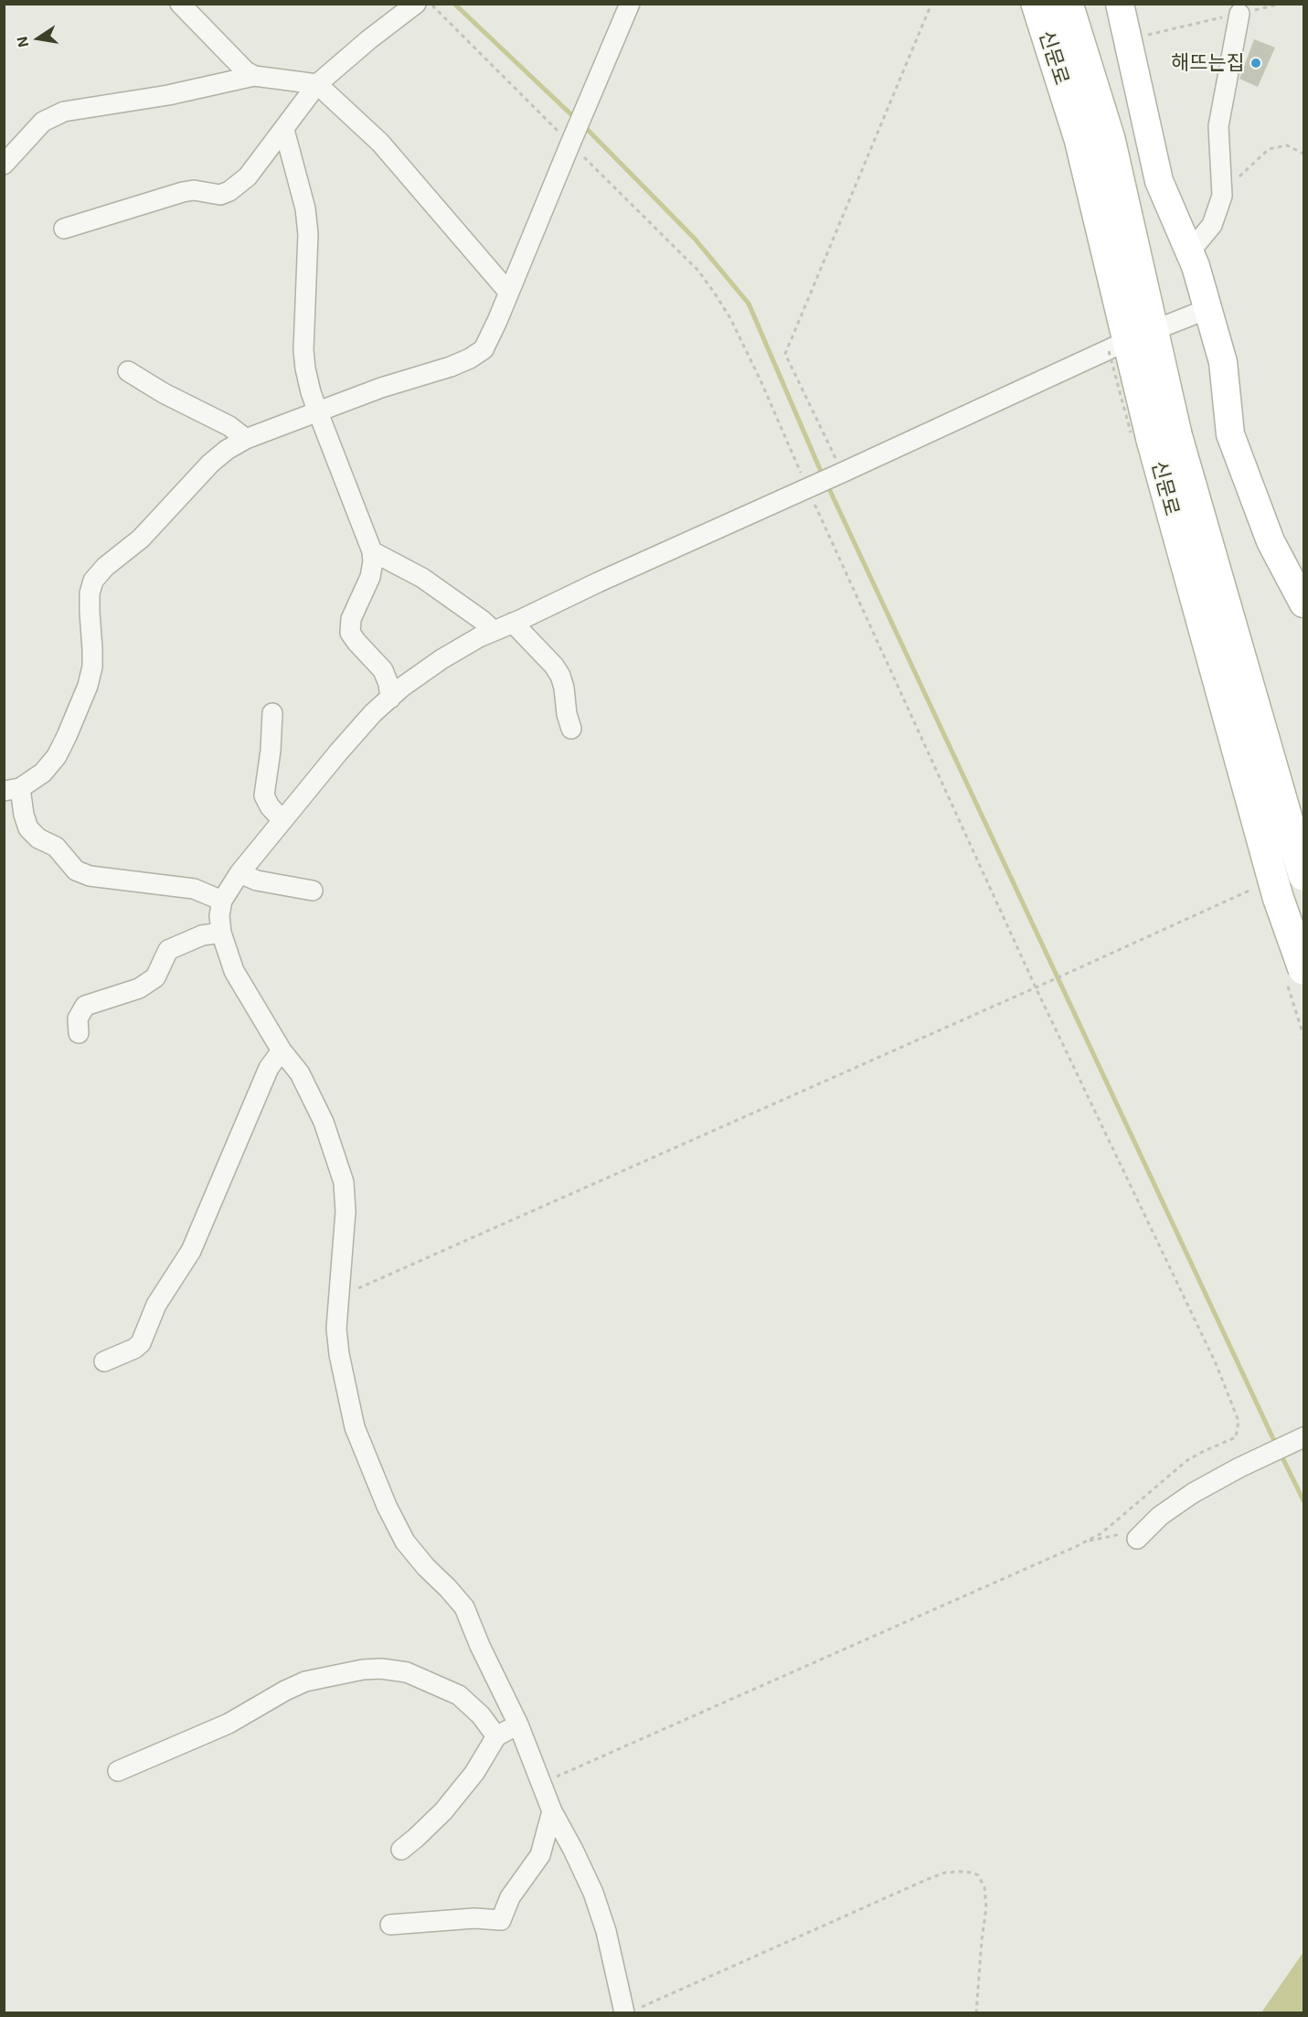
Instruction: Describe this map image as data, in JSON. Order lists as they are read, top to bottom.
{
  "streets": {
    "main road": ["신문로"]
  },
  "places": ["해뜨는집"],
  "north": "left"
}
